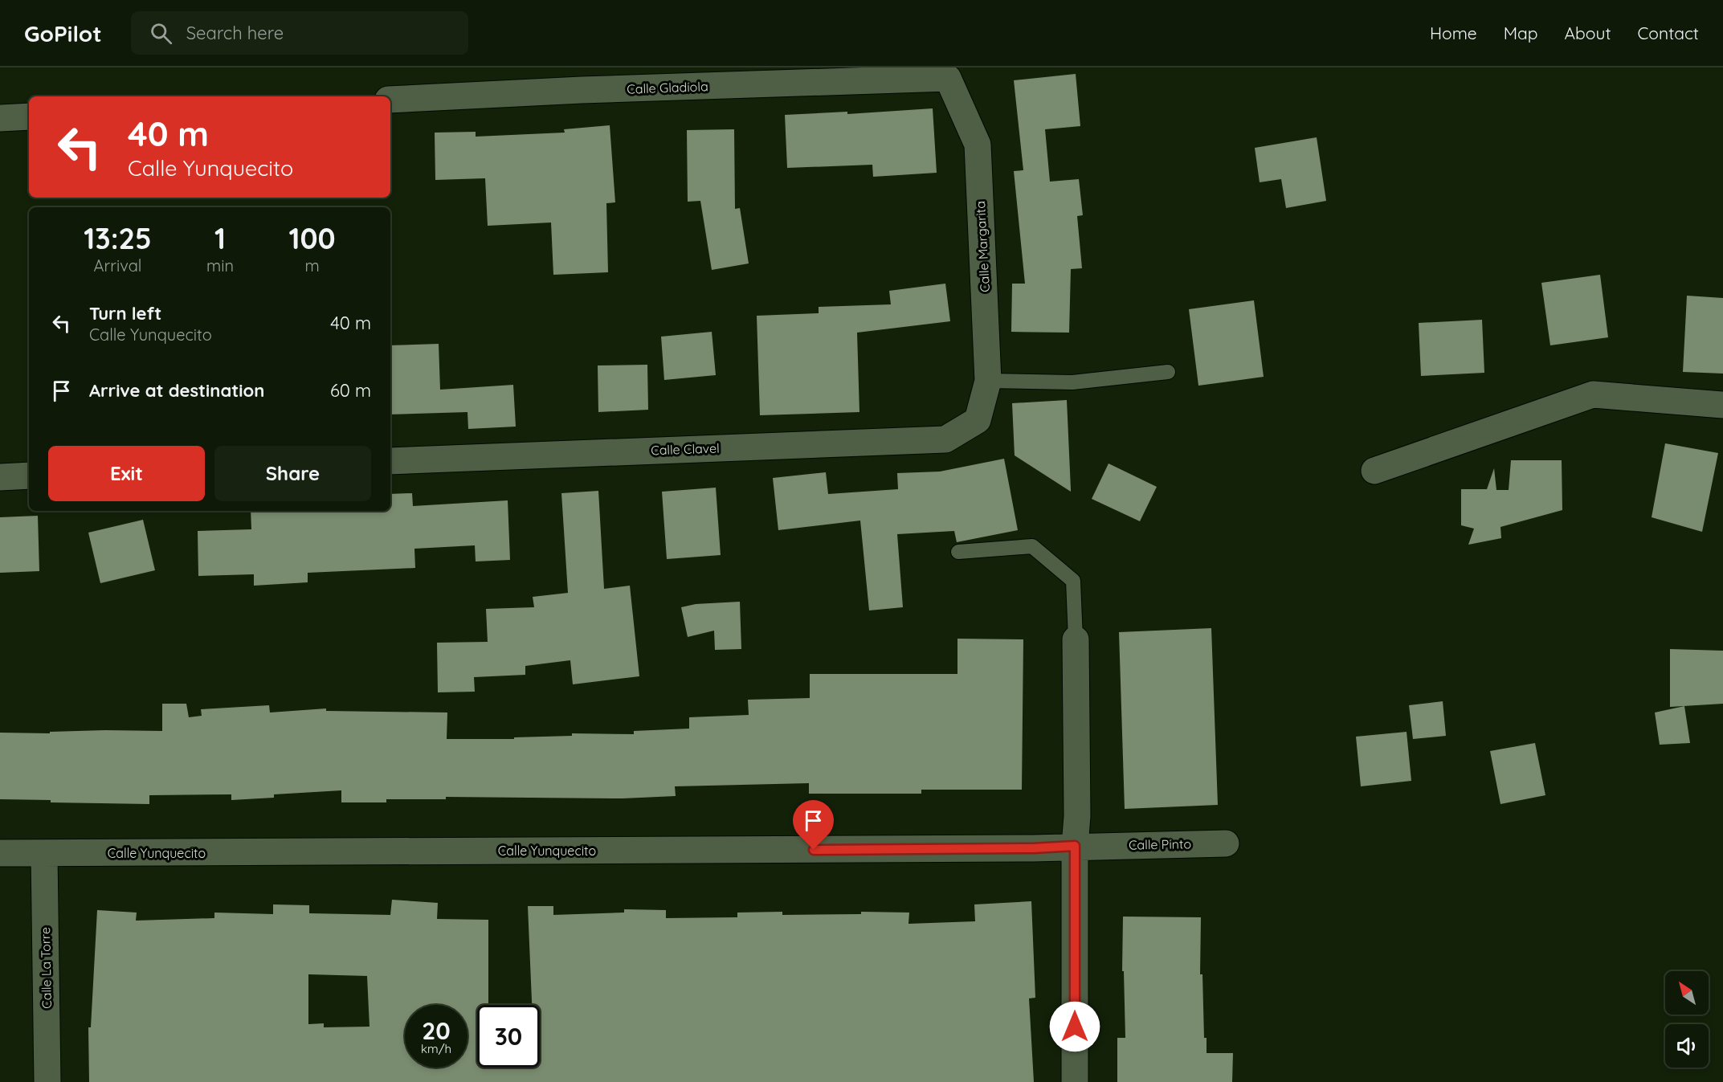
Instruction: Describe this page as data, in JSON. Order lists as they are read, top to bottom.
{
  "streets": {
    "street": [
      "Calle Gladiola",
      "Calle Margarita",
      "Calle Clavel",
      "Calle Pinto",
      "Calle Yunquecito",
      "Calle La Torre"
    ]
  },
  "crossings": [
    ["Calle Gladiola", "Calle Margarita"],
    ["Calle Margarita", "Calle Clavel"],
    ["Calle Pinto", "Calle Yunquecito"],
    ["Calle Yunquecito", "Calle La Torre"]
  ],
  "north": "top left",
  "page": {
    "header": "GoPilot",
    "search": "Search here",
    "nav": [
      "Home",
      "Map",
      "About",
      "Contact"
    ],
    "turn": ["40 m", "Calle Yunquecito"],
    "eta": [
      "13:25",
      "Arrival",
      "1",
      "min",
      "100",
      "m"
    ],
    "list": [
      {
        "name": "Turn left",
        "note": "Calle Yunquecito",
        "value": "40 m"
      },
      {
        "name": "Arrive at destination",
        "value": "60 m"
      }
    ],
    "buttons": ["Exit", "Share"],
    "speed": "20 km/h",
    "limit": "30"
  }
}
